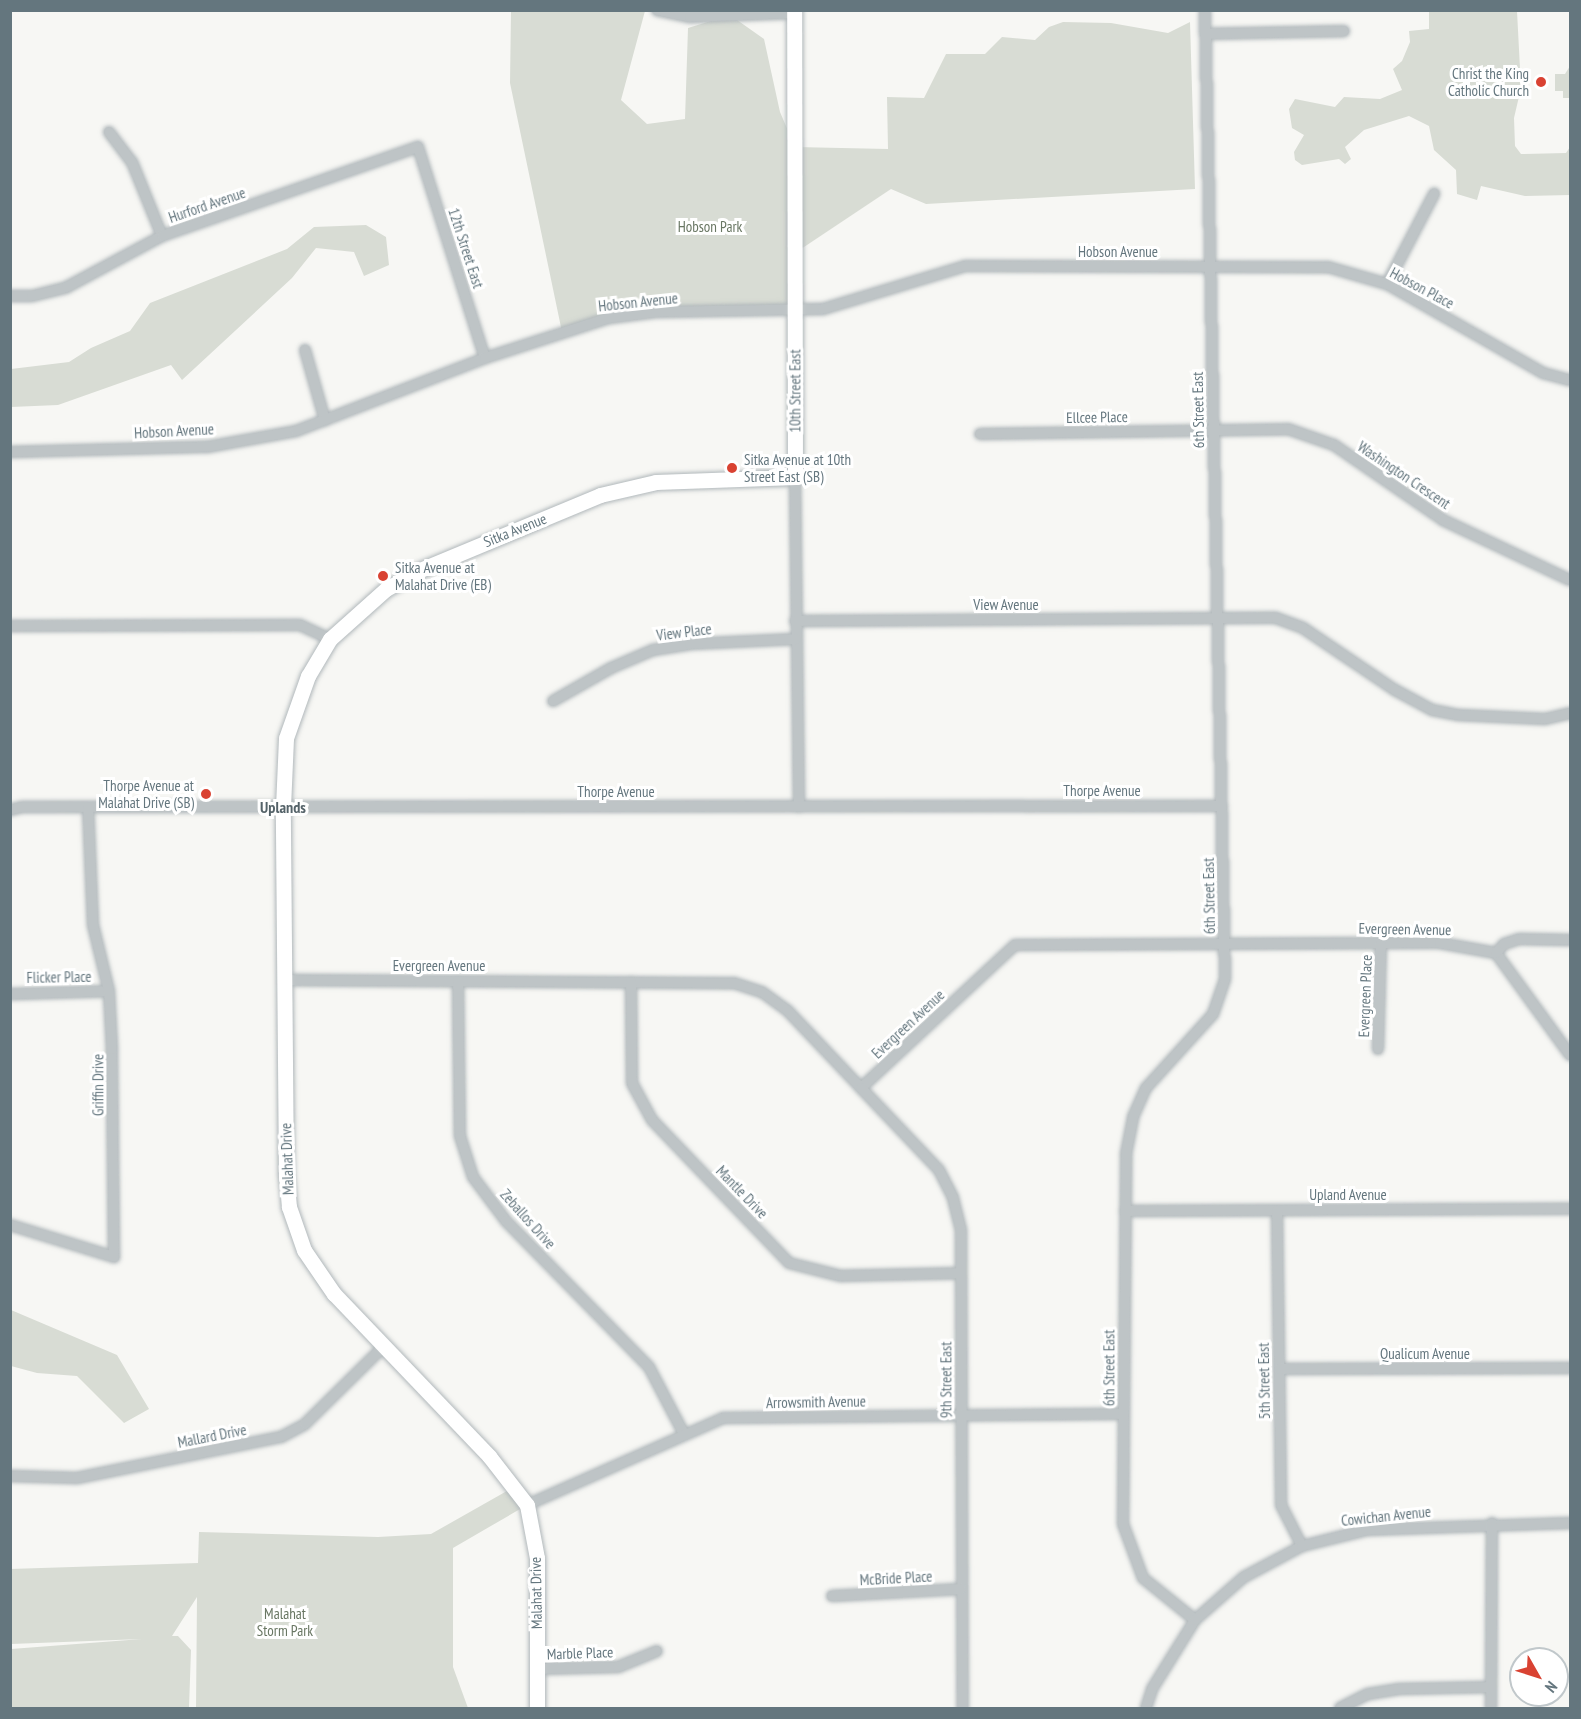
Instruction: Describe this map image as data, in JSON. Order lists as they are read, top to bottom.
{
  "streets": {
    "street": [
      "Hurford Avenue",
      "12th Street East",
      "Hobson Avenue",
      "Hobson Place",
      "10th Street East",
      "6th Street East",
      "Ellcee Place",
      "Washington Crescent",
      "Sitka Avenue",
      "View Avenue",
      "View Place",
      "Thorpe Avenue",
      "Evergreen Avenue",
      "Flicker Place",
      "Evergreen Place",
      "Griffin Drive",
      "Malahat Drive",
      "Mantle Drive",
      "Upland Avenue",
      "Zeballos Drive",
      "Qualicum Avenue",
      "9th Street East",
      "5th Street East",
      "Arrowsmith Avenue",
      "Mallard Drive",
      "Cowichan Avenue",
      "McBride Place",
      "Marble Place"
    ]
  },
  "crossings": [
    ["Hurford Avenue", "12th Street East"],
    ["12th Street East", "Hobson Avenue"],
    ["Hobson Avenue", "Hobson Place"],
    ["Hobson Avenue", "10th Street East"],
    ["Hobson Avenue", "6th Street East"],
    ["Hobson Place", "6th Street East"],
    ["10th Street East", "Sitka Avenue"],
    ["10th Street East", "View Avenue"],
    ["10th Street East", "View Place"],
    ["10th Street East", "Thorpe Avenue"],
    ["6th Street East", "Ellcee Place"],
    ["6th Street East", "Washington Crescent"],
    ["6th Street East", "View Avenue"],
    ["6th Street East", "Thorpe Avenue"],
    ["6th Street East", "Evergreen Avenue"],
    ["6th Street East", "Upland Avenue"],
    ["6th Street East", "Arrowsmith Avenue"],
    ["6th Street East", "Cowichan Avenue"],
    ["Ellcee Place", "Washington Crescent"],
    ["Sitka Avenue", "Malahat Drive"],
    ["Thorpe Avenue", "Griffin Drive"],
    ["Thorpe Avenue", "Malahat Drive"],
    ["Evergreen Avenue", "Evergreen Place"],
    ["Evergreen Avenue", "Malahat Drive"],
    ["Evergreen Avenue", "Mantle Drive"],
    ["Evergreen Avenue", "Zeballos Drive"],
    ["Evergreen Avenue", "9th Street East"],
    ["Flicker Place", "Griffin Drive"],
    ["Malahat Drive", "Arrowsmith Avenue"],
    ["Malahat Drive", "Mallard Drive"],
    ["Malahat Drive", "Marble Place"],
    ["Mantle Drive", "9th Street East"],
    ["Upland Avenue", "5th Street East"],
    ["Zeballos Drive", "Arrowsmith Avenue"],
    ["Qualicum Avenue", "5th Street East"],
    ["9th Street East", "Arrowsmith Avenue"],
    ["9th Street East", "McBride Place"],
    ["5th Street East", "Cowichan Avenue"]
  ],
  "districts": ["Uplands"],
  "parks": ["Hobson Park", "Malahat Storm Park"],
  "places": [
    "Christ the King Catholic Church",
    "Sitka Avenue at 10th Street East (SB)",
    "Sitka Avenue at Malahat Drive (EB)",
    "Thorpe Avenue at Malahat Drive (SB)"
  ],
  "north": "bottom right"
}
